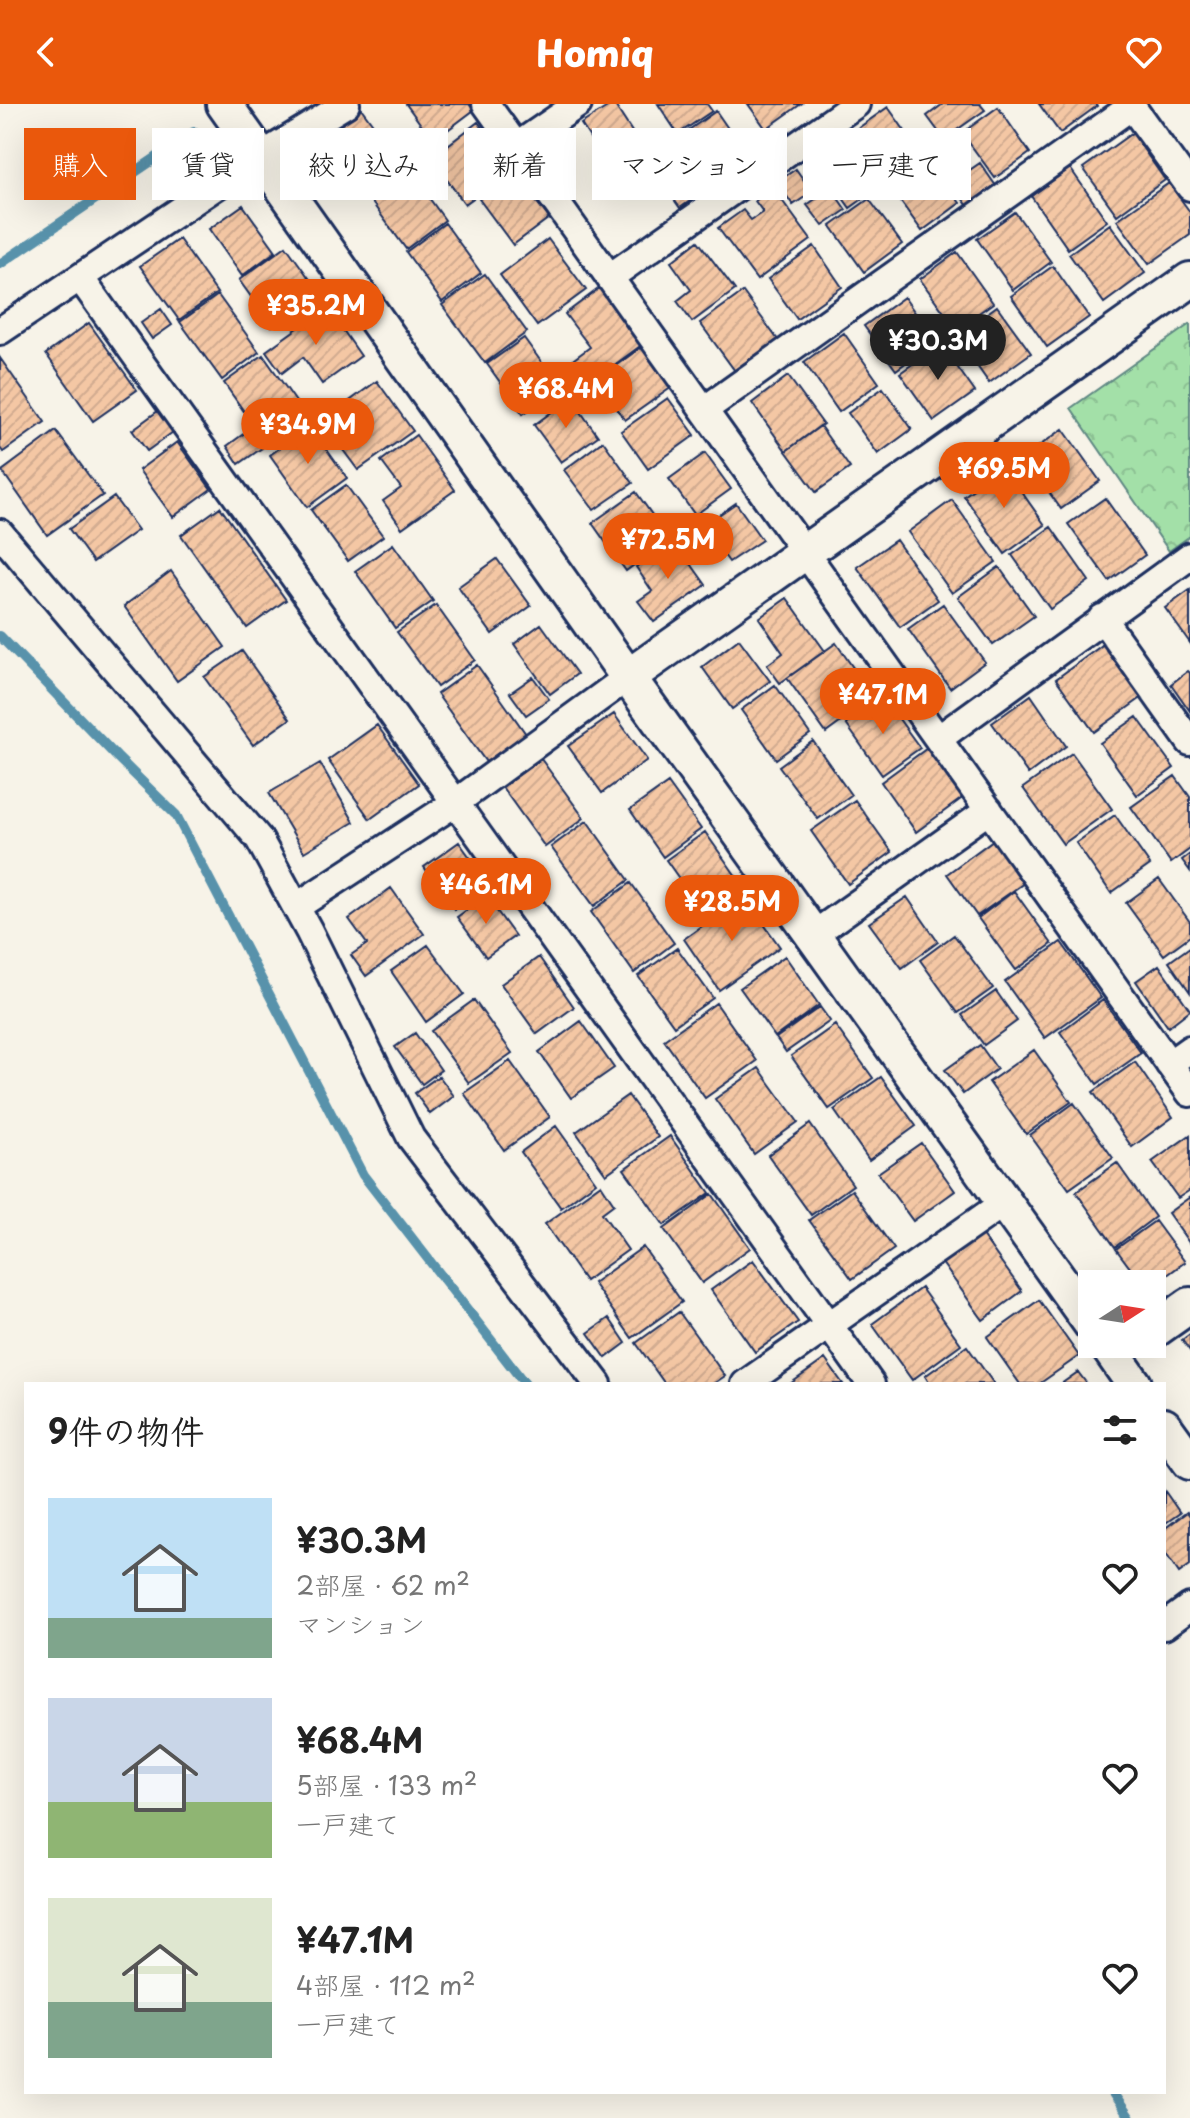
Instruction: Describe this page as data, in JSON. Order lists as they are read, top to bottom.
{
  "north": "right",
  "page": {
    "header": "Homiq",
    "chip": [
      "購入",
      "賃貸",
      "絞り込み",
      "新着",
      "マンション",
      "一戸建て"
    ],
    "price": [
      "¥35.2M",
      "¥30.3M",
      "¥68.4M",
      "¥34.9M",
      "¥69.5M",
      "¥72.5M",
      "¥47.1M",
      "¥46.1M",
      "¥28.5M"
    ],
    "heading": "9件の物件",
    "list": [
      {
        "name": "¥30.3M",
        "note": "2部屋 · 62 m² · マンション"
      },
      {
        "name": "¥68.4M",
        "note": "5部屋 · 133 m² · 一戸建て"
      },
      {
        "name": "¥47.1M",
        "note": "4部屋 · 112 m² · 一戸建て"
      }
    ]
  }
}
